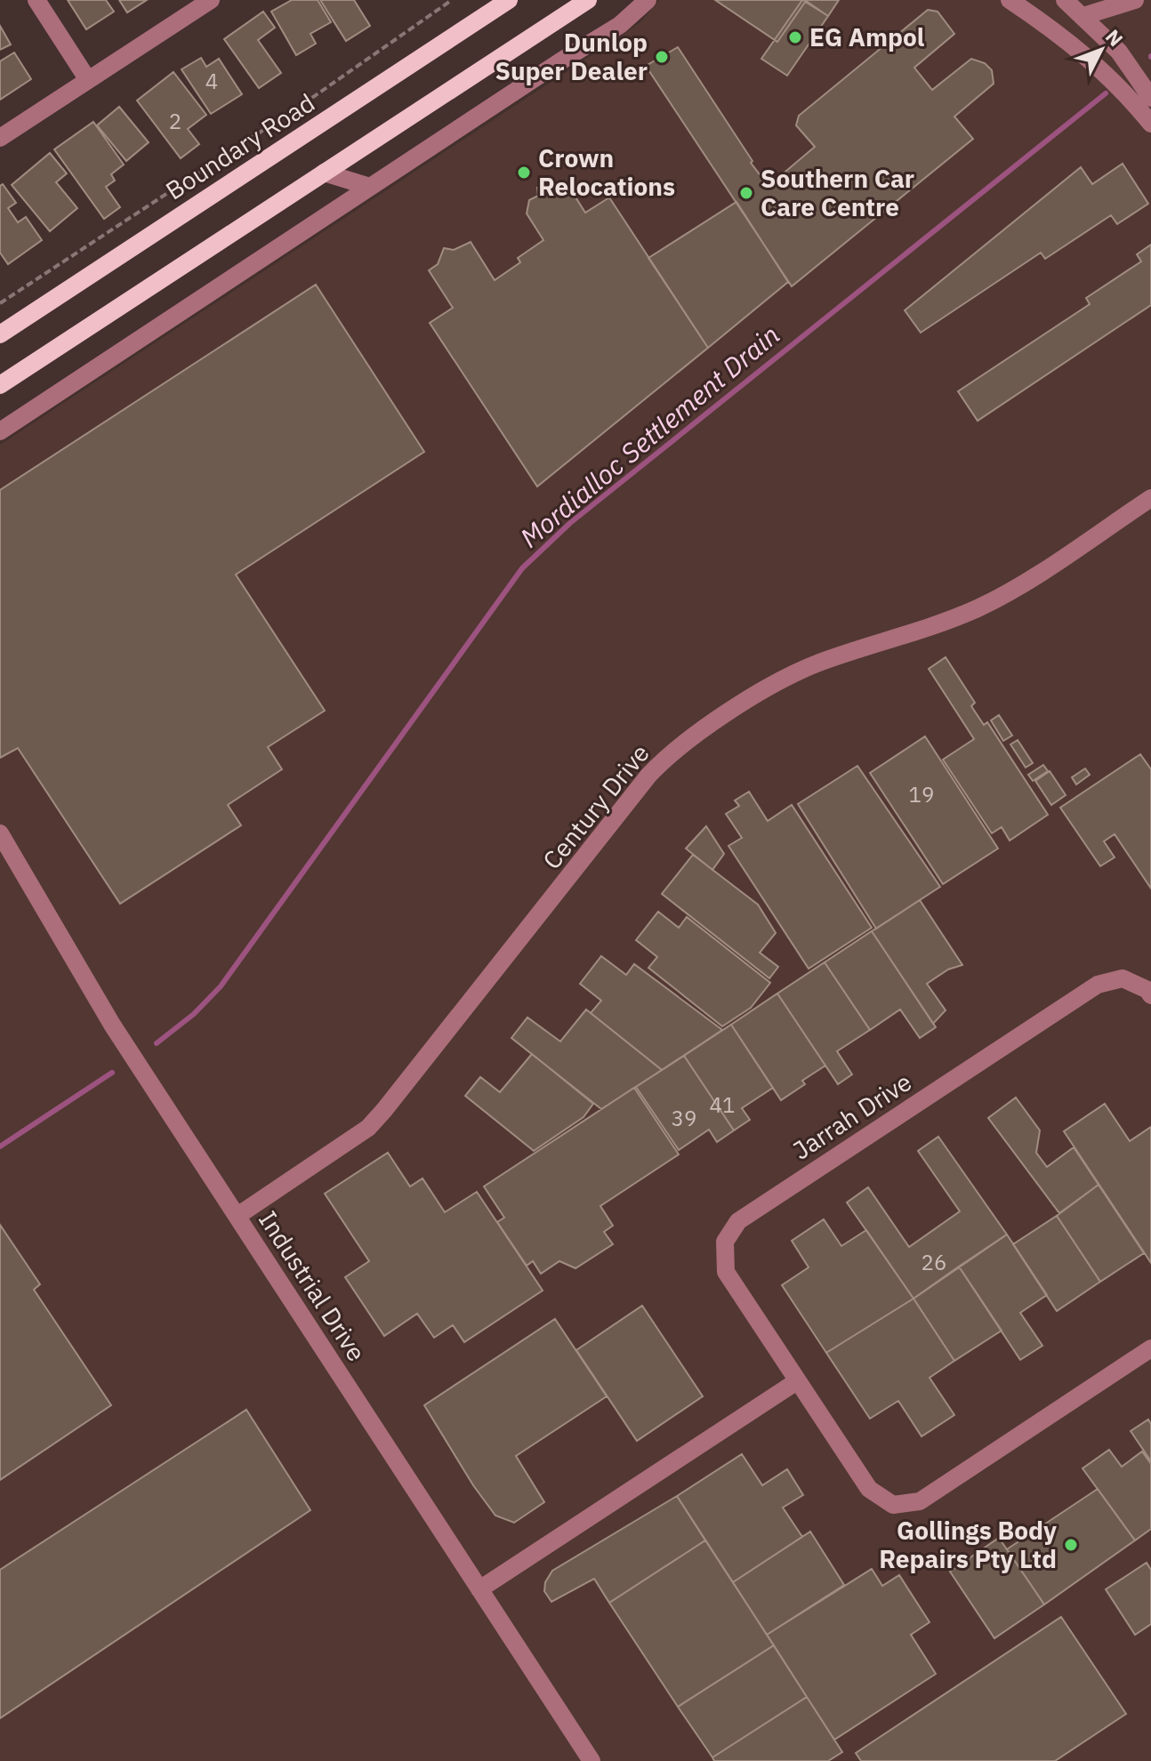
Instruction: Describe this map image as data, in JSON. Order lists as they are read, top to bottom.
{
  "streets": {
    "main road": ["Boundary Road"],
    "street": ["Century Drive", "Jarrah Drive", "Industrial Drive"]
  },
  "crossings": [
    ["Century Drive", "Industrial Drive"]
  ],
  "water": ["Mordialloc Settlement Drain"],
  "places": [
    "EG Ampol",
    "Dunlop Super Dealer",
    "Crown Relocations",
    "Southern Car Care Centre",
    "Gollings Body Repairs Pty Ltd"
  ],
  "house_numbers": [
    "4",
    "2",
    "19",
    "41",
    "39",
    "26"
  ],
  "north": "top right"
}
